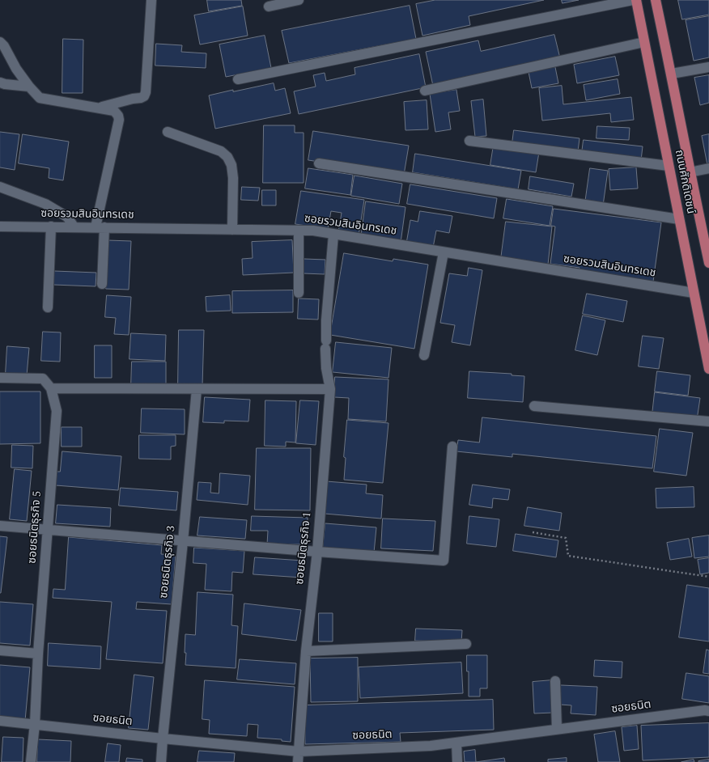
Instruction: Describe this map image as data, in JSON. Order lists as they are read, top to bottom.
{
  "streets": {
    "main road": ["ถนนศักดิเดชน์"],
    "street": [
      "ซอยรวมสินอินทรเดช",
      "ซอยธนิตธุรกิจ 5",
      "ซอยธนิตธุรกิจ 1",
      "ซอยธนิตธุรกิจ 3",
      "ซอยธนิต"
    ]
  },
  "crossings": [
    ["ถนนศักดิเดชน์", "ซอยรวมสินอินทรเดช"],
    ["ซอยรวมสินอินทรเดช", "ซอยธนิตธุรกิจ 1"],
    ["ซอยธนิตธุรกิจ 5", "ซอยธนิต"],
    ["ซอยธนิตธุรกิจ 1", "ซอยธนิต"],
    ["ซอยธนิตธุรกิจ 3", "ซอยธนิต"]
  ]
}
